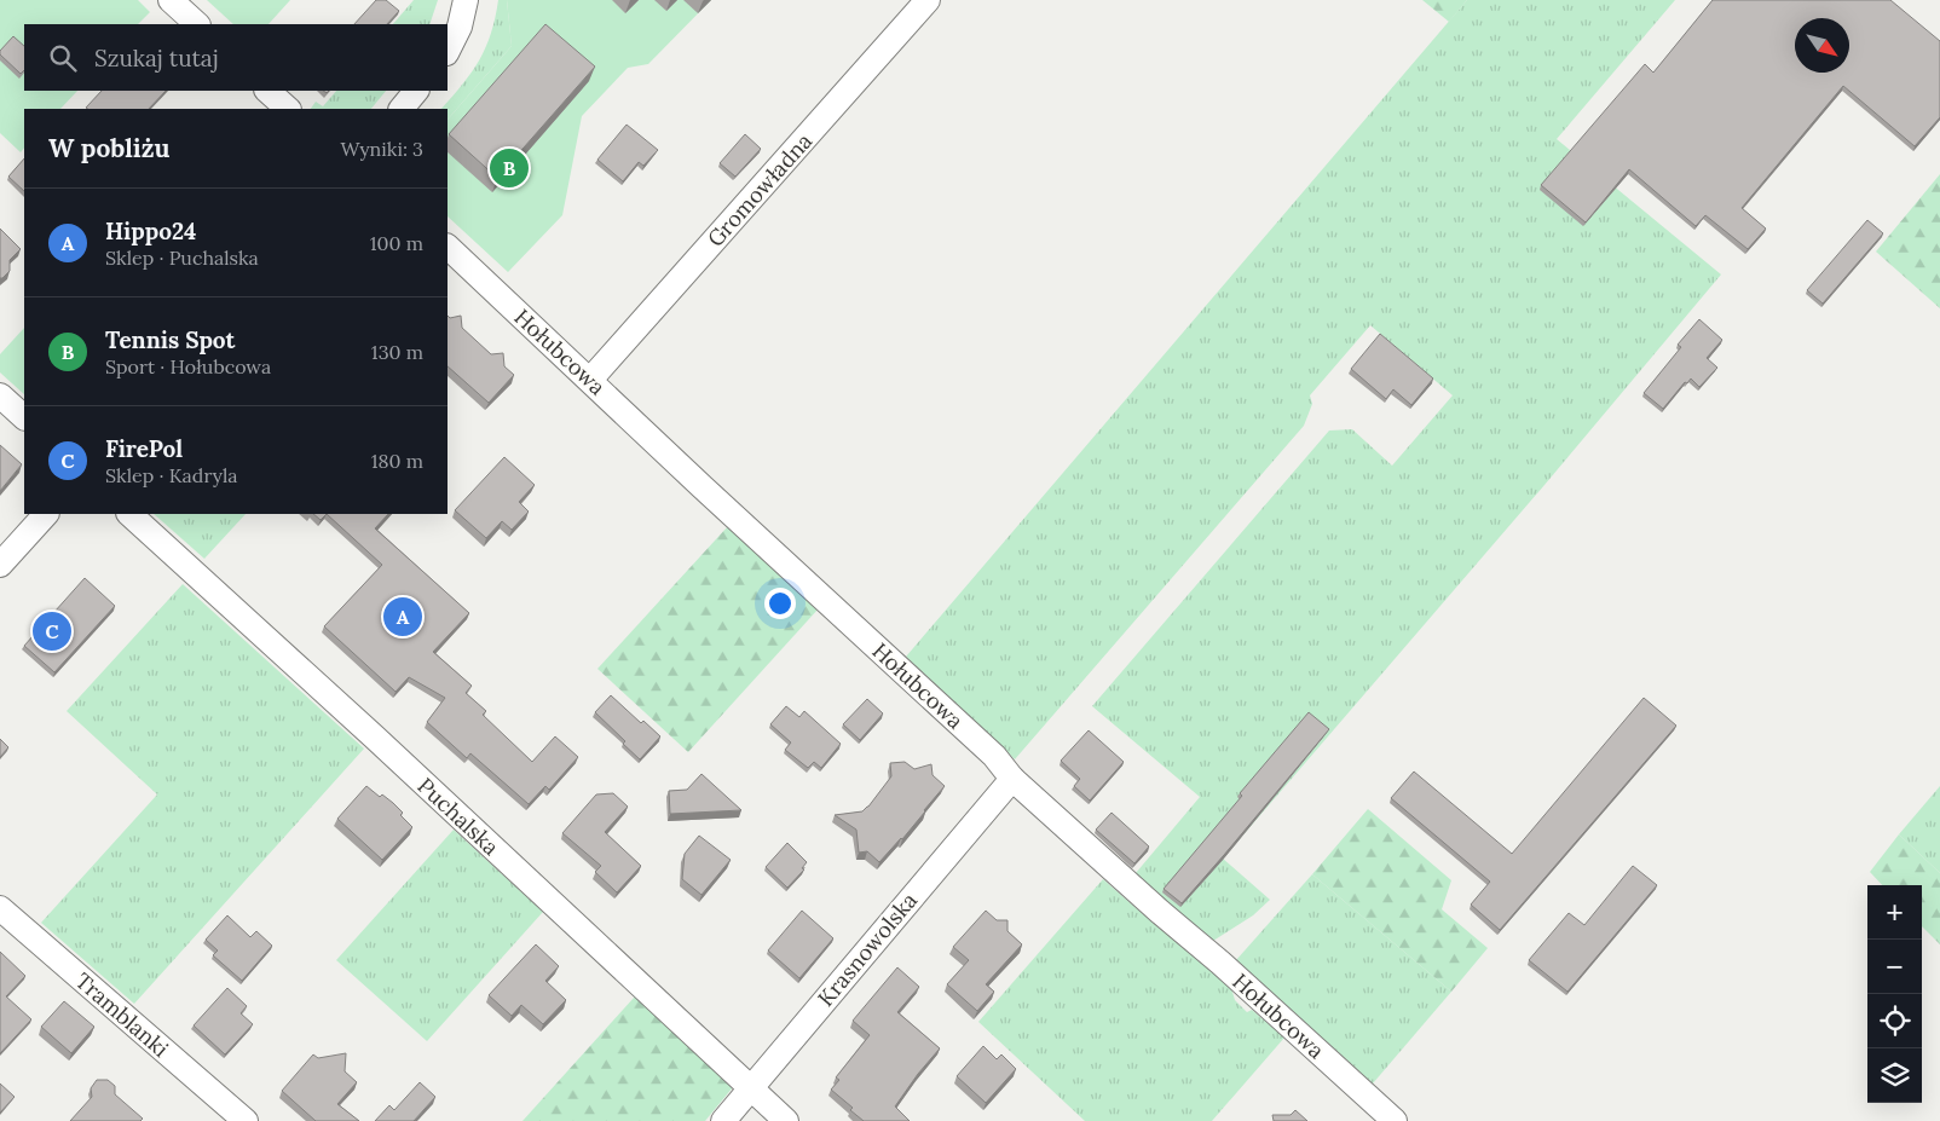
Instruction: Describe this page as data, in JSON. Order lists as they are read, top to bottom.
{
  "streets": {
    "street": [
      "Gromowładna",
      "Hołubcowa",
      "Puchalska",
      "Krasnowolska",
      "Tramblanki"
    ]
  },
  "crossings": [
    ["Gromowładna", "Hołubcowa"],
    ["Hołubcowa", "Krasnowolska"],
    ["Puchalska", "Krasnowolska"]
  ],
  "north": "bottom right",
  "page": {
    "search": "Szukaj tutaj",
    "heading": ["W pobliżu", "Wyniki: 3"],
    "pins": ["B", "A", "C"],
    "list": [
      {
        "mark": "A",
        "name": "Hippo24",
        "note": "Sklep · Puchalska",
        "value": "100 m"
      },
      {
        "mark": "B",
        "name": "Tennis Spot",
        "note": "Sport · Hołubcowa",
        "value": "130 m"
      },
      {
        "mark": "C",
        "name": "FirePol",
        "note": "Sklep · Kadryla",
        "value": "180 m"
      }
    ],
    "map_buttons": ["+", "−"]
  }
}
